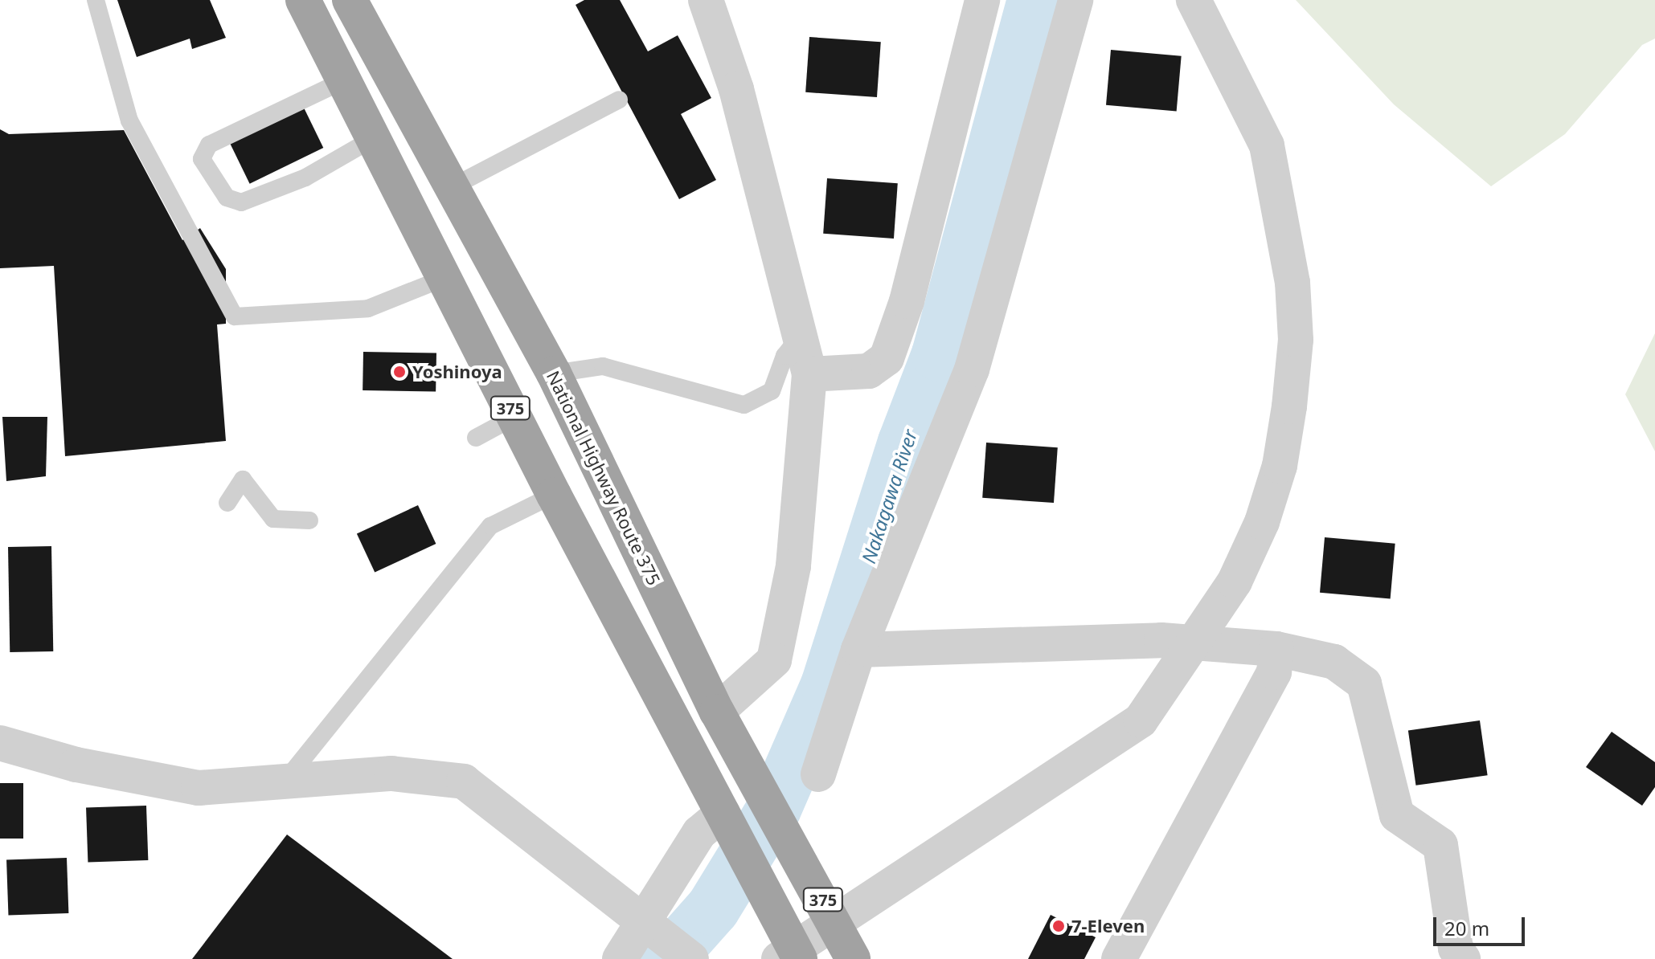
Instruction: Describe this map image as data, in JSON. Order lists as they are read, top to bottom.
{
  "streets": {
    "highway": ["375", "National Highway Route 375"]
  },
  "water": ["Nakagawa River"],
  "places": ["Yoshinoya", "7-Eleven"],
  "scale_bar": "20 m"
}
